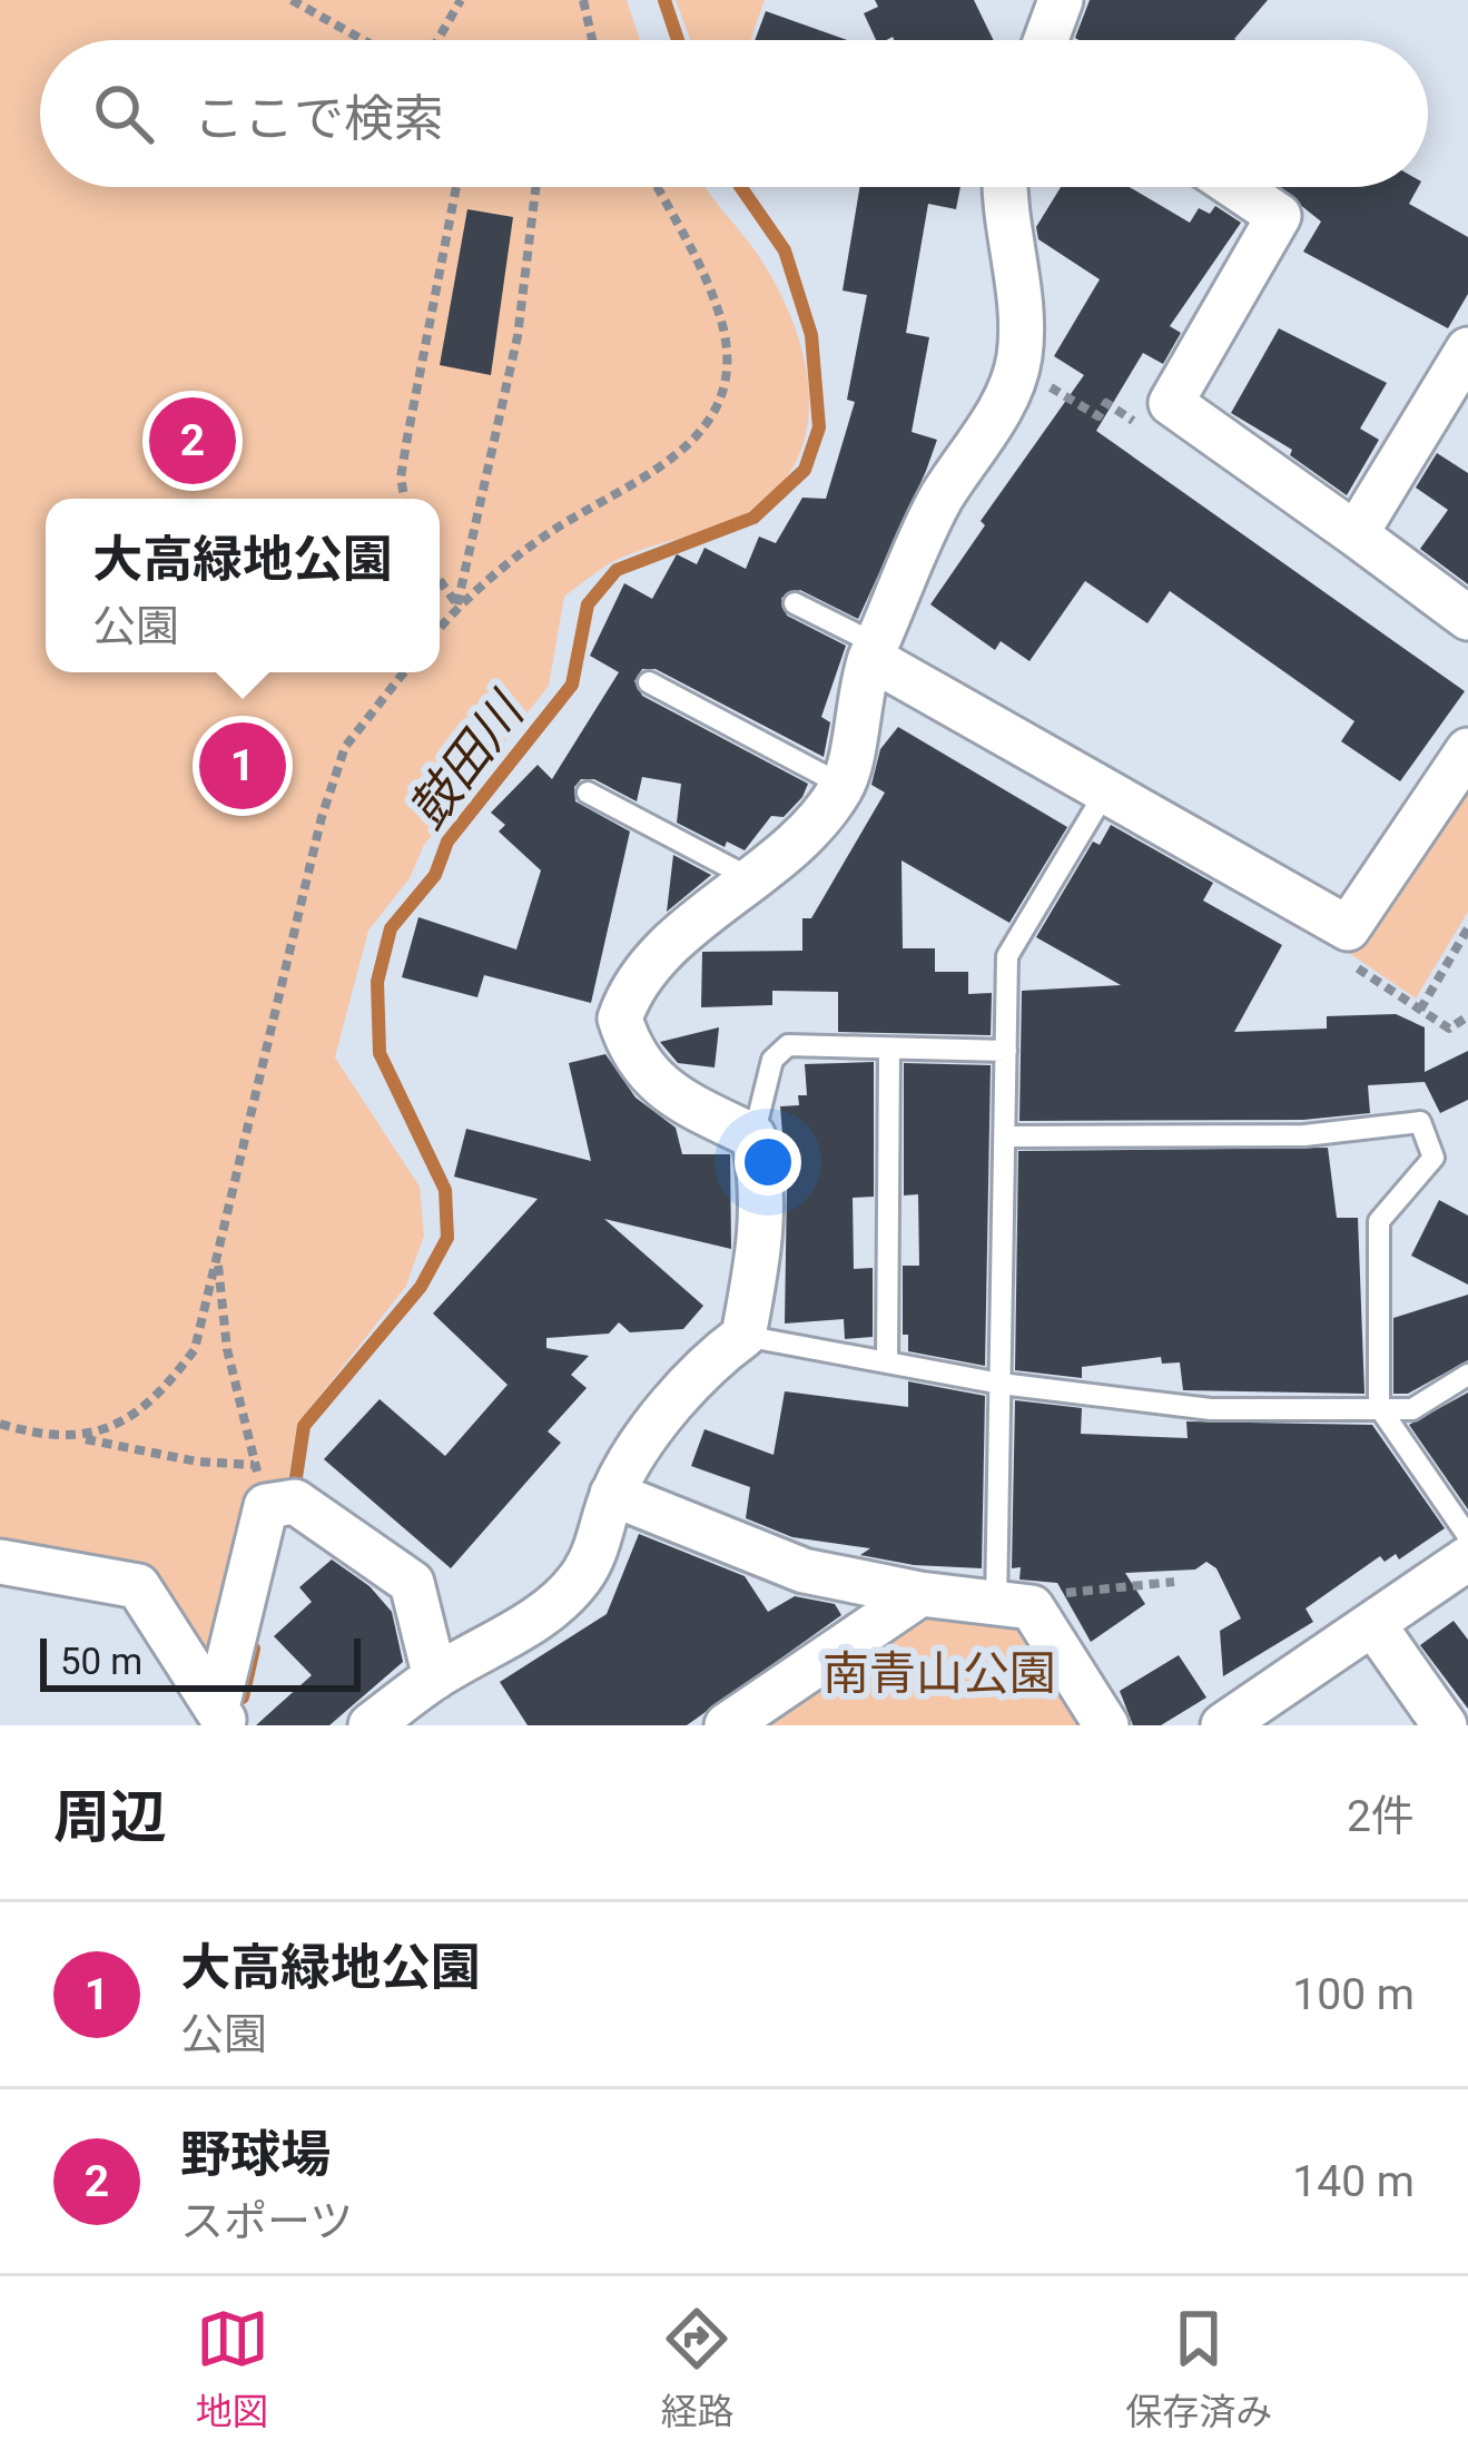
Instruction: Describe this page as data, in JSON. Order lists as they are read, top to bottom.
{
  "water": ["鼓田川"],
  "parks": ["南青山公園"],
  "scale_bar": "50 m",
  "page": {
    "search": "ここで検索",
    "pins": ["2", "1"],
    "popup": ["大高緑地公園", "公園"],
    "scale": "50 m",
    "heading": ["周辺", "2件"],
    "list": [
      {
        "mark": "1",
        "name": "大高緑地公園",
        "note": "公園",
        "value": "100 m"
      },
      {
        "mark": "2",
        "name": "野球場",
        "note": "スポーツ",
        "value": "140 m"
      }
    ],
    "nav": ["地図", "経路", "保存済み"]
  }
}
